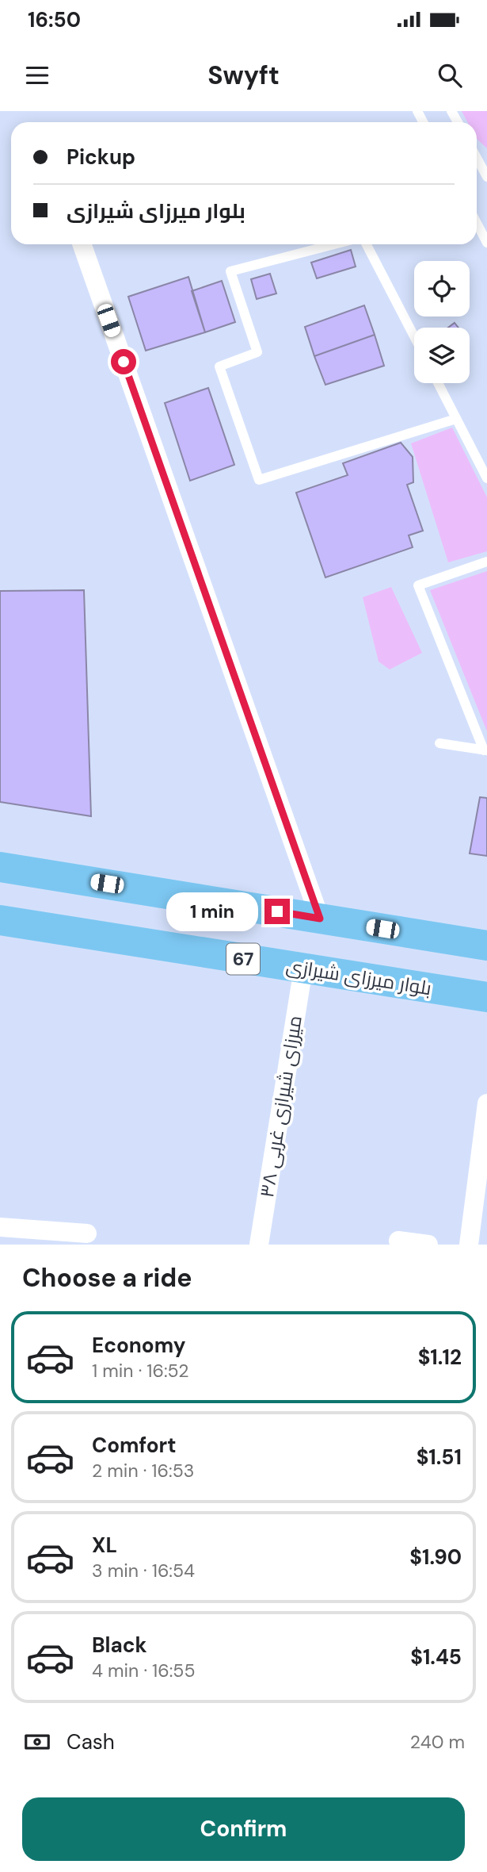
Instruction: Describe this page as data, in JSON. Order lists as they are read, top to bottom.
{
  "streets": {
    "main road": ["67", "بلوار میرزای شیرازی"],
    "street": ["میرزای شیرازی غربی ۳۸"]
  },
  "crossings": [
    ["بلوار میرزای شیرازی", "میرزای شیرازی غربی ۳۸"]
  ],
  "page": {
    "status": "16:50",
    "header": "Swyft",
    "banner": ["Pickup", "بلوار میرزای شیرازی"],
    "bubble": "1 min",
    "heading": "Choose a ride",
    "list": [
      {
        "name": "Economy",
        "note": "1 min · 16:52",
        "value": "$1.12"
      },
      {
        "name": "Comfort",
        "note": "2 min · 16:53",
        "value": "$1.51"
      },
      {
        "name": "XL",
        "note": "3 min · 16:54",
        "value": "$1.90"
      },
      {
        "name": "Black",
        "note": "4 min · 16:55",
        "value": "$1.45"
      }
    ],
    "pay": ["Cash", "240 m"],
    "buttons": "Confirm"
  }
}
